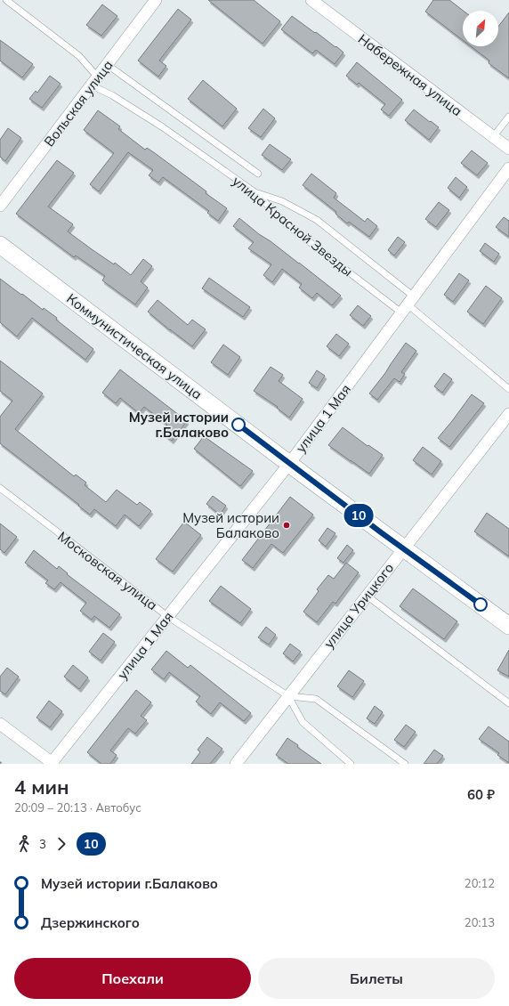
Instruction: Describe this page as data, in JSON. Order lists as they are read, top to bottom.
{
  "streets": {
    "main road": ["Коммунистическая улица"],
    "street": [
      "Набережная улица",
      "Вольская улица",
      "улица 1 Мая",
      "улица Урицкого"
    ],
    "lane": ["улица Красной Звезды", "Московская улица"]
  },
  "crossings": [
    ["Вольская улица", "улица Красной Звезды"],
    ["улица Красной Звезды", "улица 1 Мая"],
    ["Коммунистическая улица", "улица 1 Мая"],
    ["Коммунистическая улица", "улица Урицкого"],
    ["улица 1 Мая", "Московская улица"],
    ["Московская улица", "улица Урицкого"]
  ],
  "places": ["Музей истории г.Балаково", "Музей истории Балаково"],
  "lines": ["bus line 10"],
  "north": "top right",
  "page": {
    "on_map": "10",
    "heading": ["4 мин", "20:09 – 20:13 · Автобус", "60 ₽"],
    "legs": ["3", "10"],
    "list": [
      {
        "name": "Музей истории г.Балаково",
        "value": "20:12"
      },
      {
        "name": "Дзержинского",
        "value": "20:13"
      }
    ],
    "buttons": ["Поехали", "Билеты"]
  }
}
